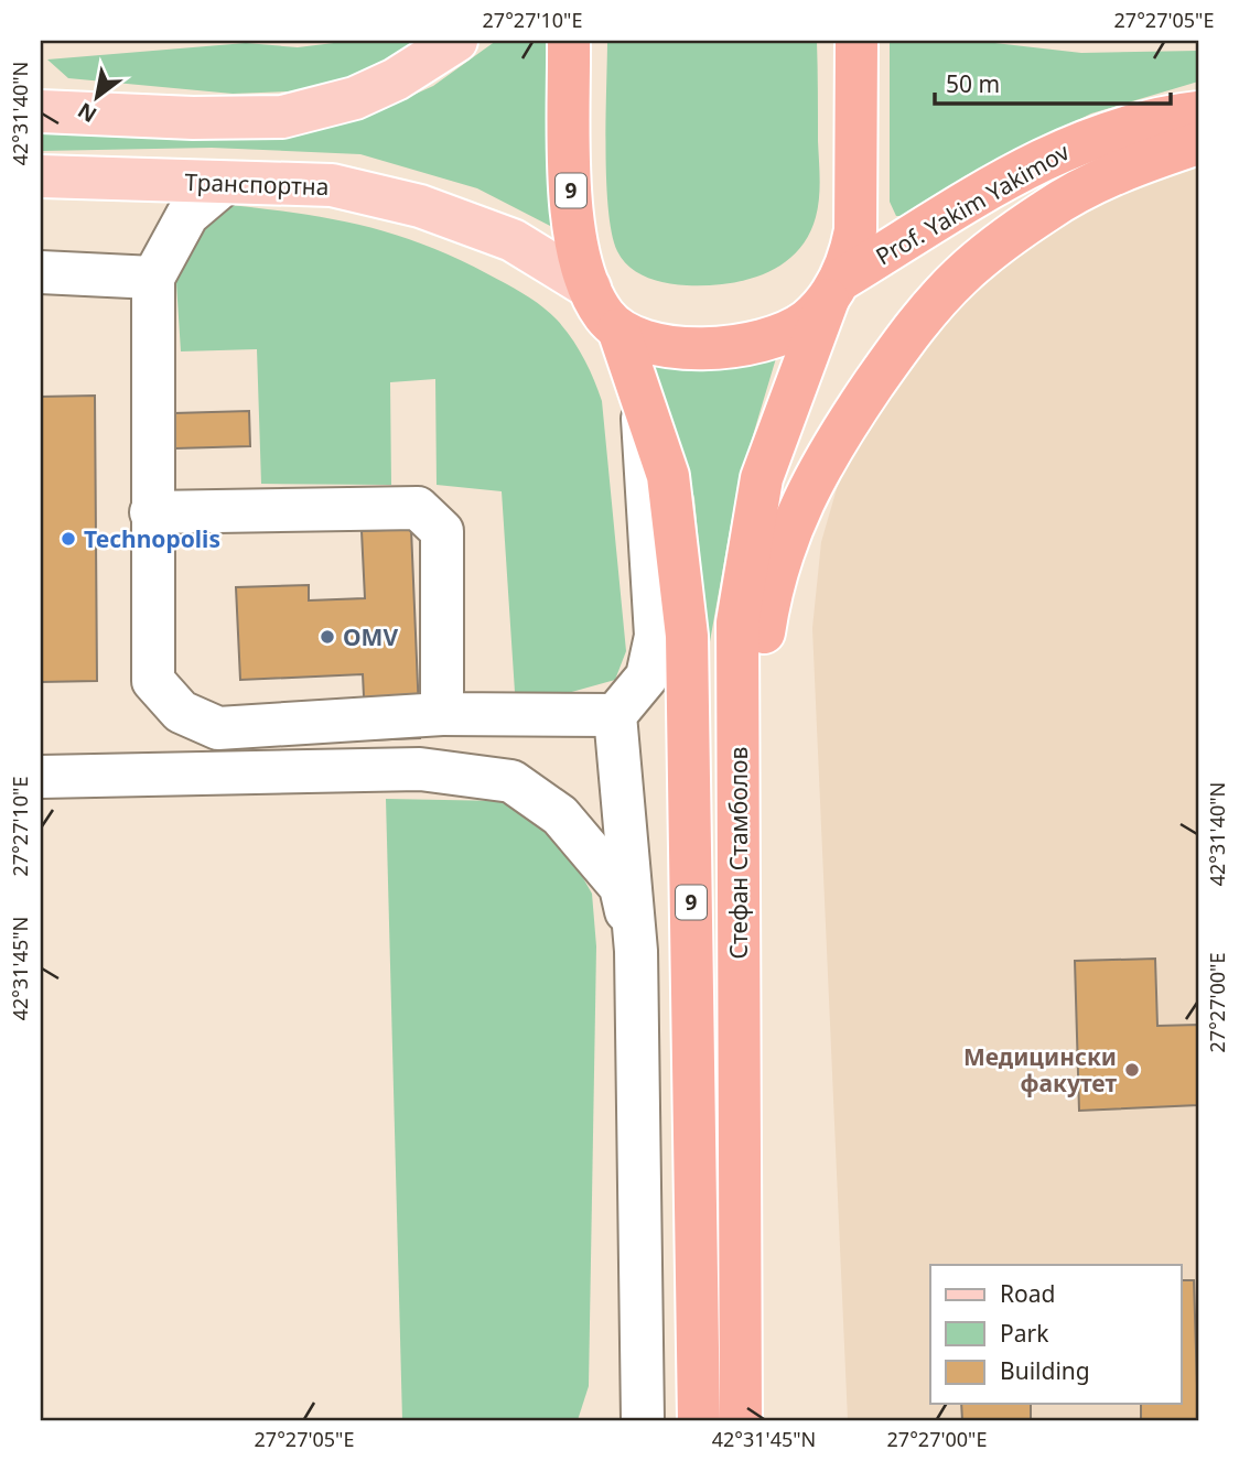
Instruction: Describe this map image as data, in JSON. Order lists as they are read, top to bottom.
{
  "streets": {
    "highway": ["9", "Prof. Yakim Yakimov", "Стефан Стамболов"],
    "main road": ["Транспортна"]
  },
  "crossings": [
    ["Транспортна", "9"],
    ["9", "Prof. Yakim Yakimov"],
    ["9", "Стефан Стамболов"],
    ["Prof. Yakim Yakimov", "Стефан Стамболов"]
  ],
  "places": ["Technopolis", "OMV", "Медицински факутет"],
  "legend": ["Road", "Park", "Building"],
  "scale_bar": "50 m",
  "north": "bottom left",
  "coordinates": [
    "27°27'10\"E",
    "27°27'05\"E",
    "42°31'40\"N",
    "42°31'45\"N",
    "27°27'00\"E"
  ]
}
